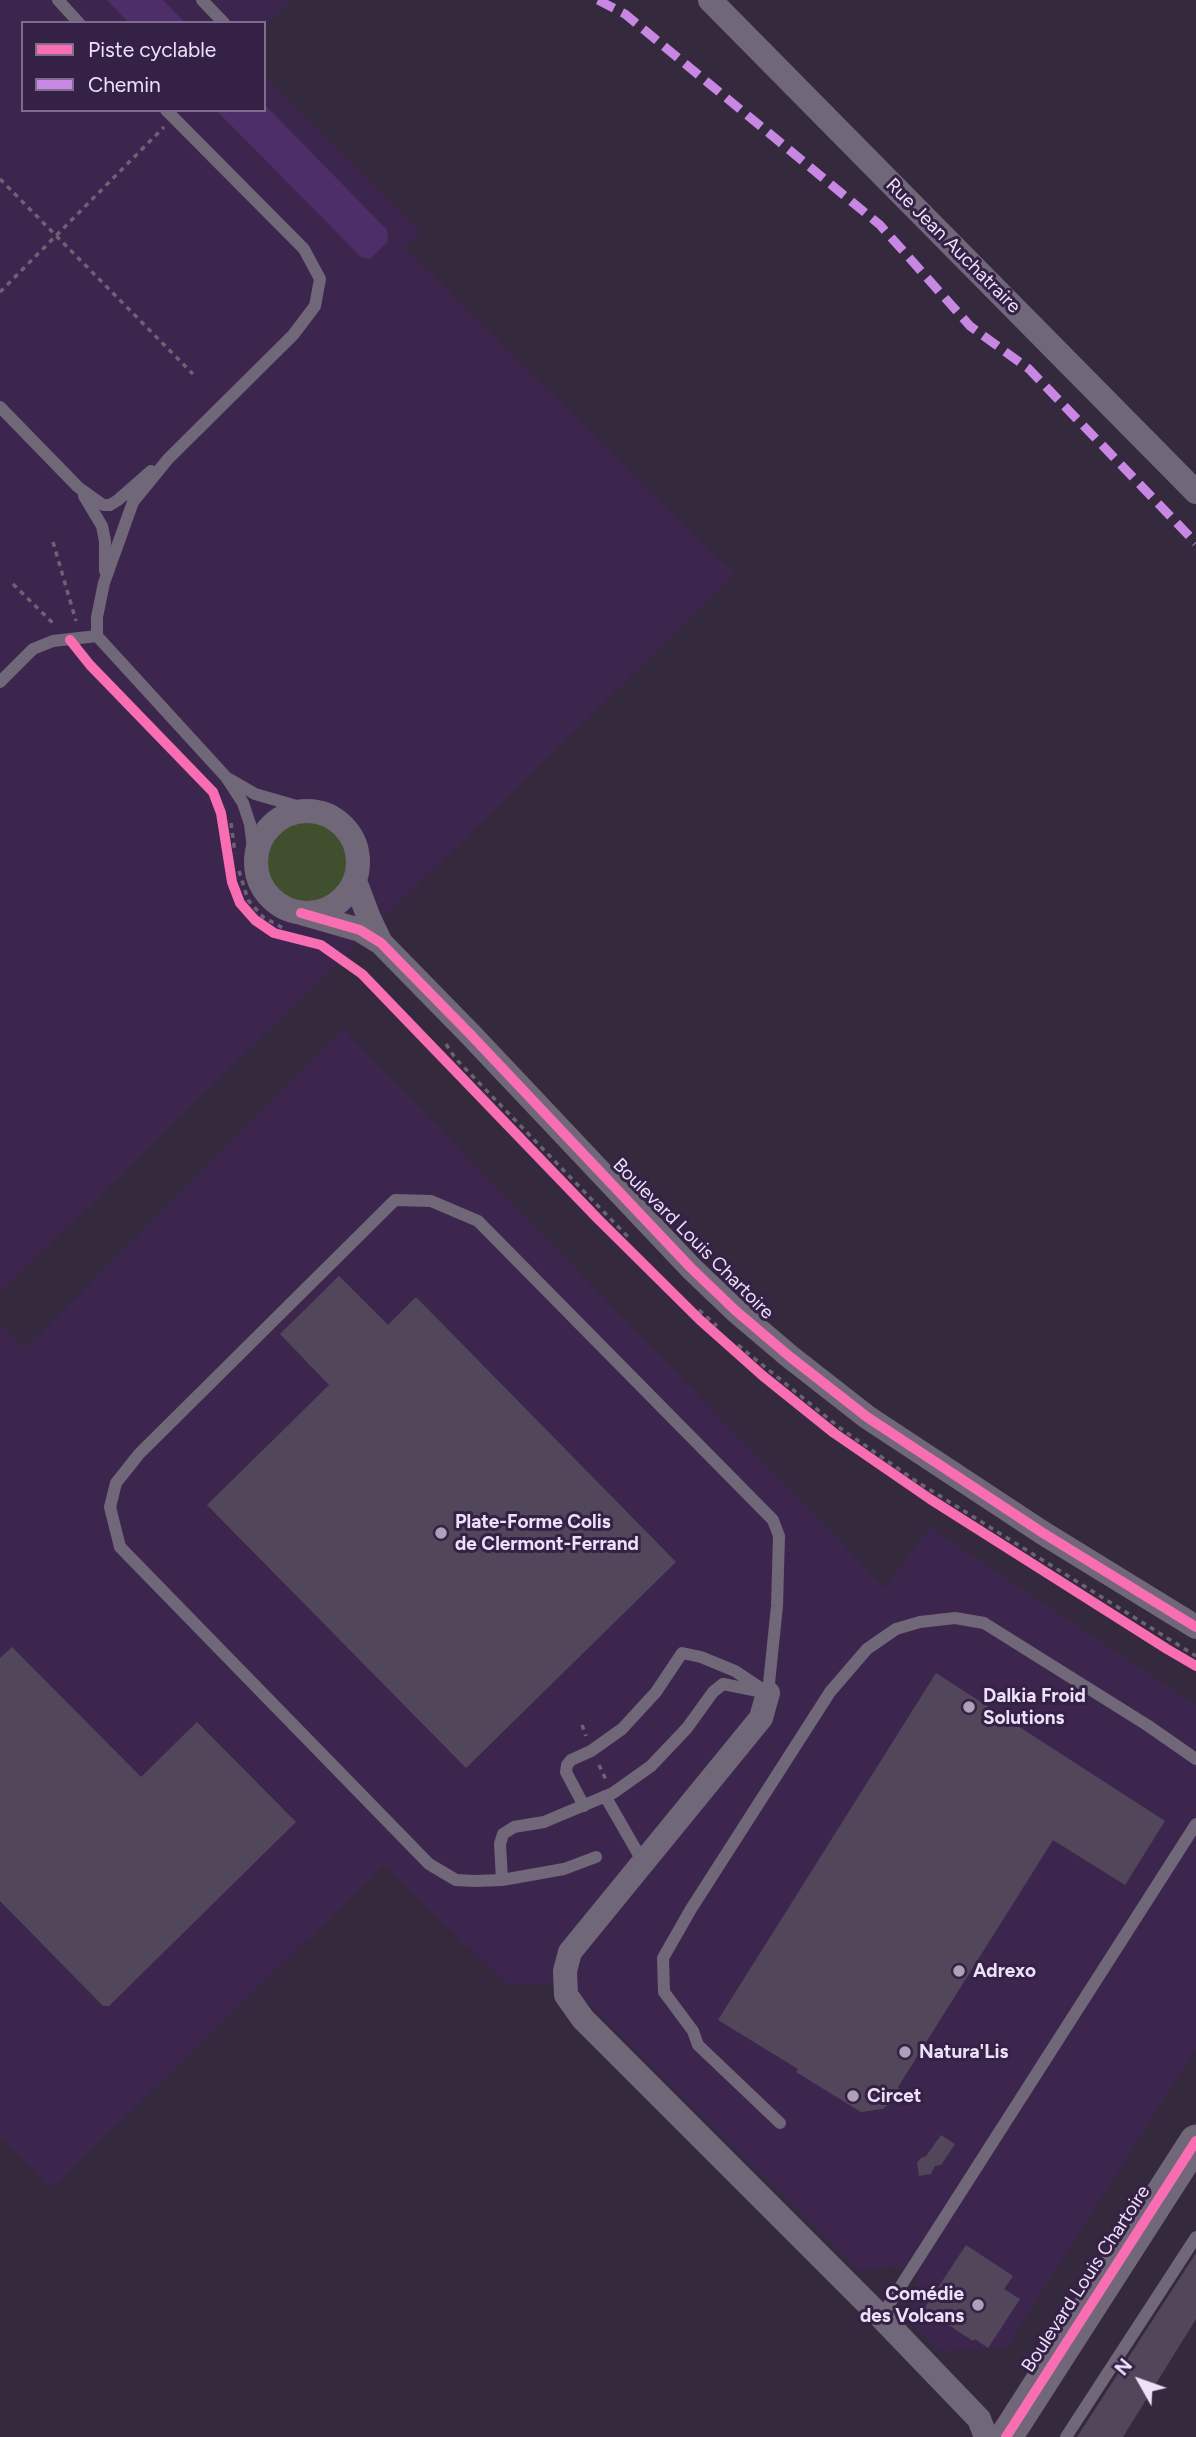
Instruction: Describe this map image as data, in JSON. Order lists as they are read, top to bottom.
{
  "streets": {
    "main road": ["Boulevard Louis Chartoire"],
    "street": ["Rue Jean Auchatraire"]
  },
  "places": [
    "Plate-Forme Colis de Clermont-Ferrand",
    "Dalkia Froid Solutions",
    "Adrexo",
    "Natura'Lis",
    "Circet",
    "Comédie des Volcans"
  ],
  "legend": ["Piste cyclable", "Chemin"],
  "north": "top left"
}
